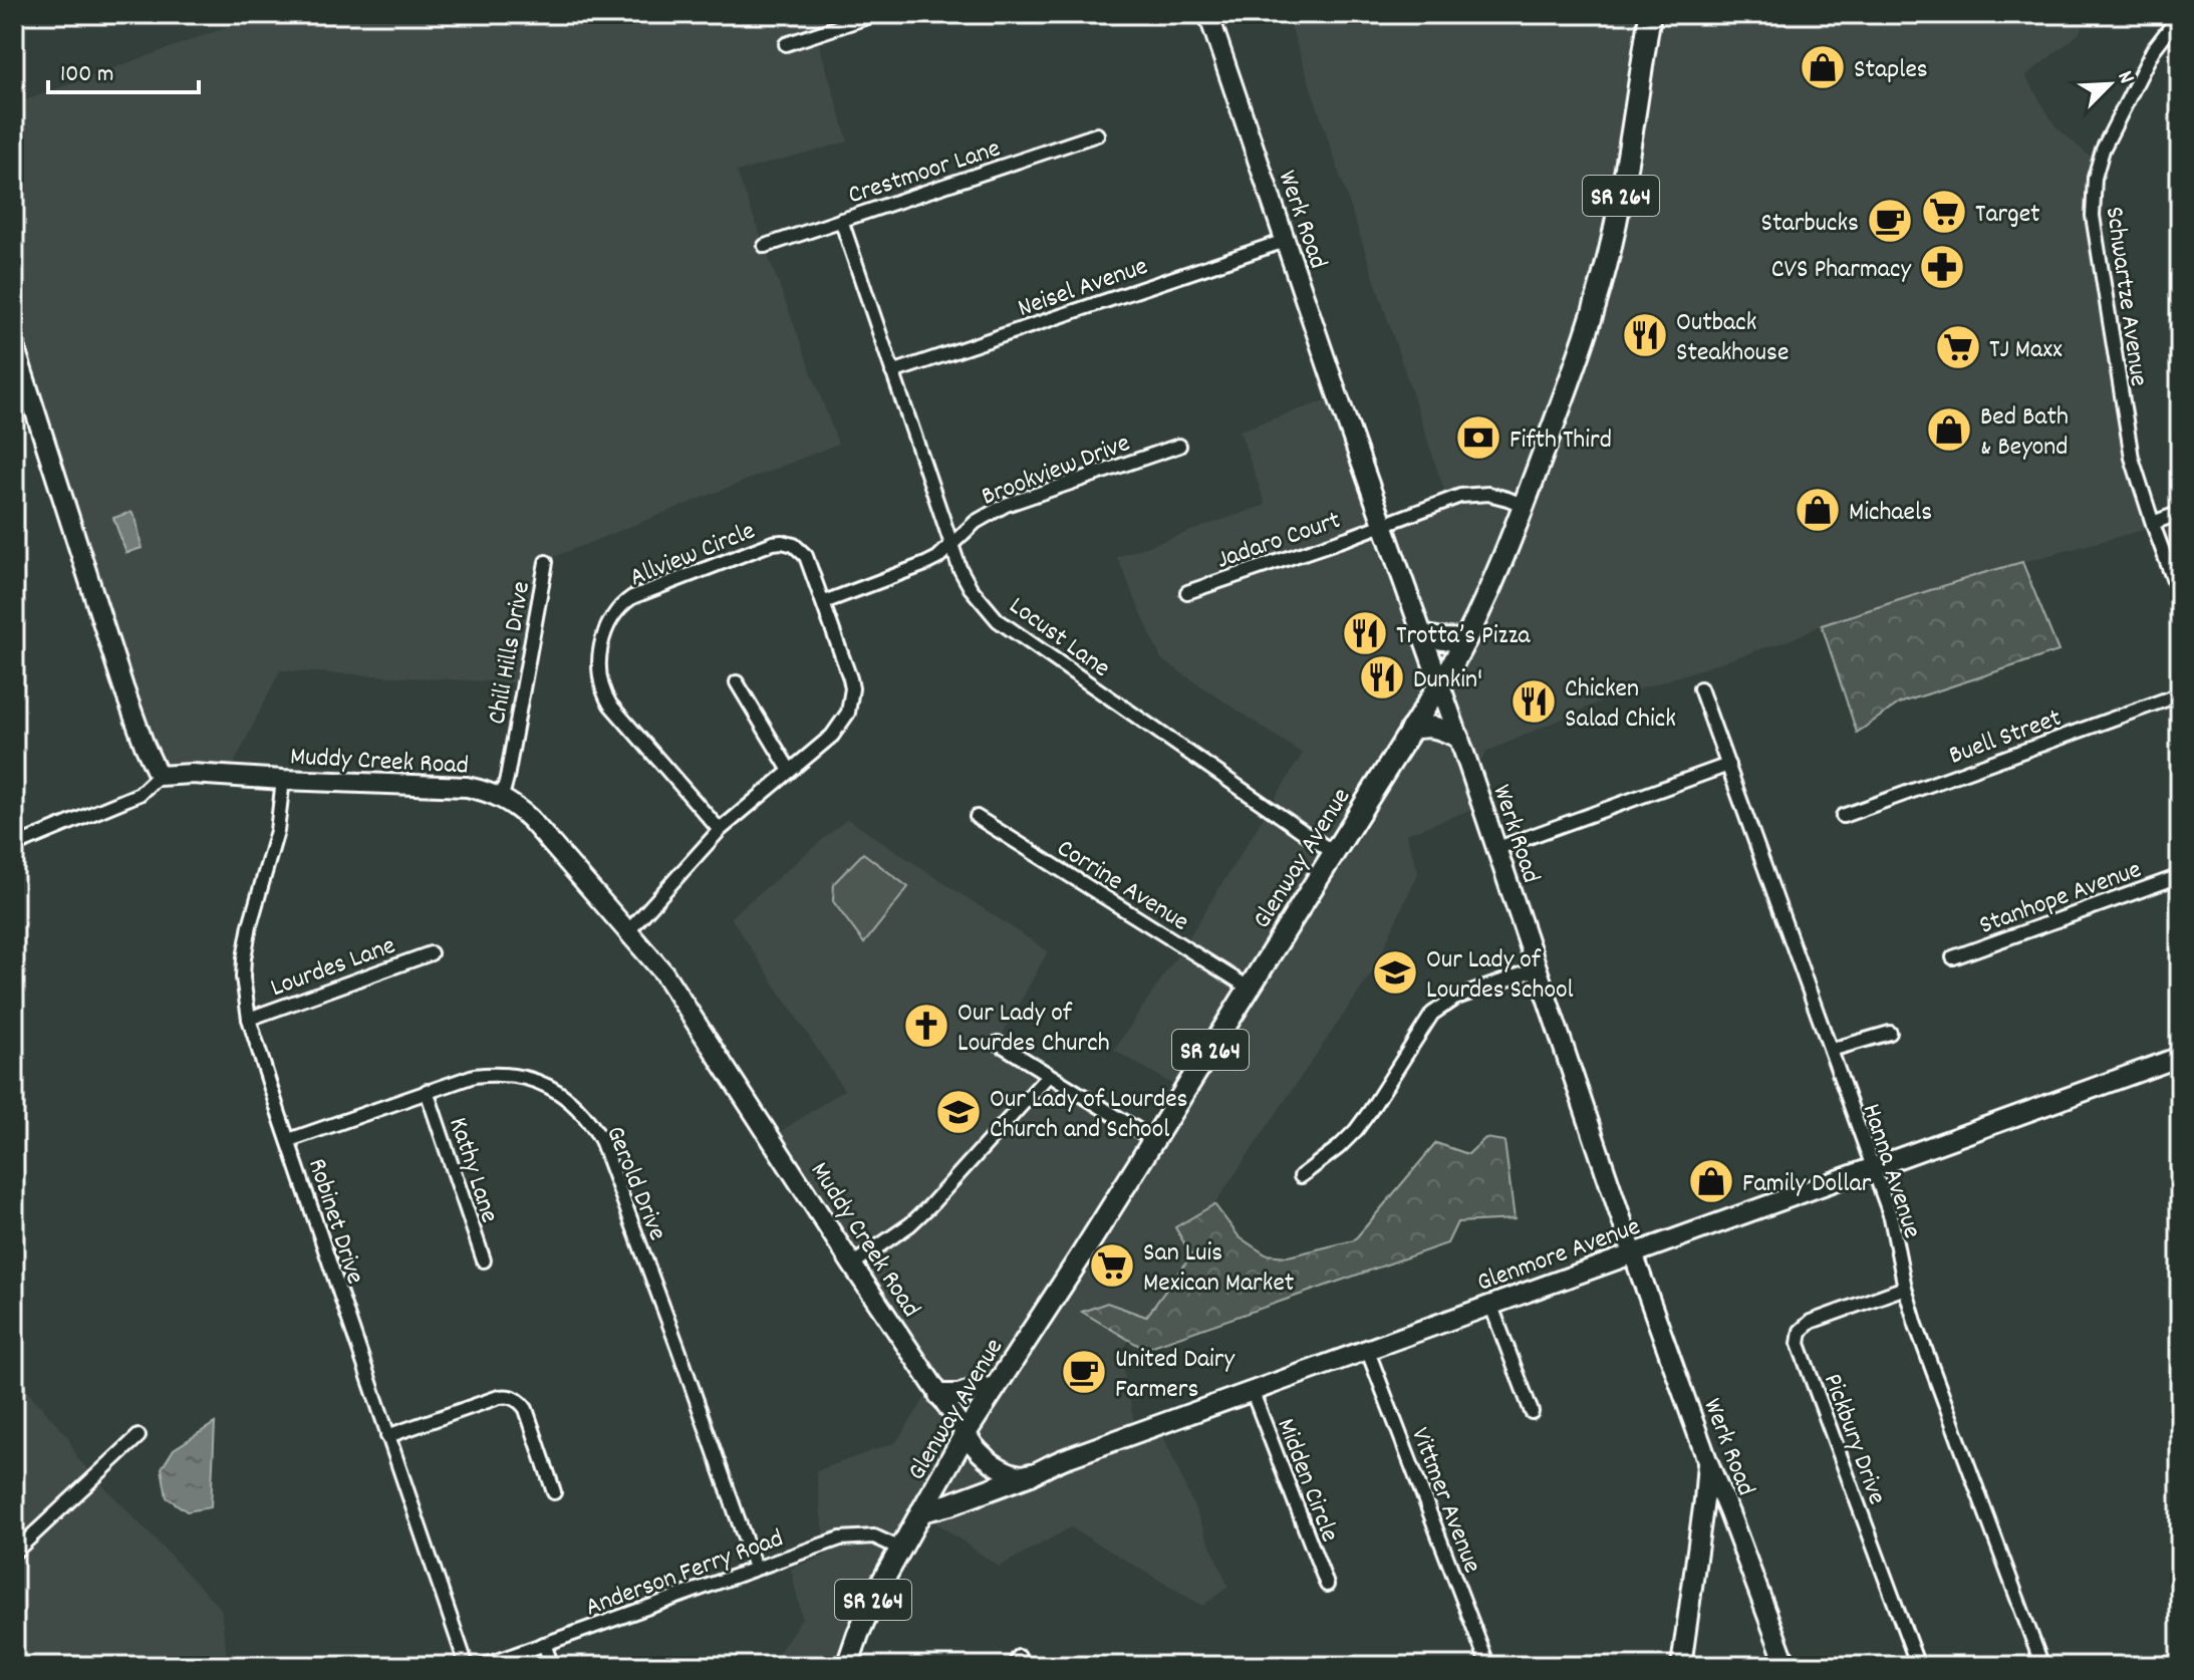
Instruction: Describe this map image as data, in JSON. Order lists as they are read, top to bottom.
{
  "streets": {
    "main road": ["SR 264", "Glenway Avenue"],
    "street": [
      "Crestmoor Lane",
      "Werk Road",
      "Neisel Avenue",
      "Schwartze Avenue",
      "Brookview Drive",
      "Jadaro Court",
      "Allview Circle",
      "Locust Lane",
      "Chili Hills Drive",
      "Buell Street",
      "Muddy Creek Road",
      "Corrine Avenue",
      "Stanhope Avenue",
      "Lourdes Lane",
      "Kathy Lane",
      "Hanna Avenue",
      "Gerold Drive",
      "Robinet Drive",
      "Glenmore Avenue",
      "Pickbury Drive",
      "Midden Circle",
      "Vittmer Avenue",
      "Anderson Ferry Road"
    ]
  },
  "crossings": [
    ["Crestmoor Lane", "Locust Lane"],
    ["Werk Road", "Neisel Avenue"],
    ["Werk Road", "Jadaro Court"],
    ["Werk Road", "Glenway Avenue"],
    ["Werk Road", "Glenmore Avenue"],
    ["Neisel Avenue", "Locust Lane"],
    ["Brookview Drive", "Allview Circle"],
    ["Brookview Drive", "Locust Lane"],
    ["Jadaro Court", "Glenway Avenue"],
    ["Allview Circle", "Muddy Creek Road"],
    ["Locust Lane", "Glenway Avenue"],
    ["Chili Hills Drive", "Muddy Creek Road"],
    ["Muddy Creek Road", "Glenway Avenue"],
    ["Muddy Creek Road", "Robinet Drive"],
    ["Glenway Avenue", "Corrine Avenue"],
    ["Glenway Avenue", "Anderson Ferry Road"],
    ["Lourdes Lane", "Robinet Drive"],
    ["Kathy Lane", "Gerold Drive"],
    ["Hanna Avenue", "Glenmore Avenue"],
    ["Hanna Avenue", "Pickbury Drive"],
    ["Gerold Drive", "Robinet Drive"],
    ["Gerold Drive", "Anderson Ferry Road"],
    ["Glenmore Avenue", "Midden Circle"],
    ["Glenmore Avenue", "Vittmer Avenue"]
  ],
  "places": {
    "shop": [
      "Staples",
      "Bed Bath & Beyond",
      "Michaels",
      "Family Dollar"
    ],
    "supermarket": ["Target", "TJ Maxx", "San Luis Mexican Market"],
    "cafe": ["Starbucks", "United Dairy Farmers"],
    "pharmacy": ["CVS Pharmacy"],
    "restaurant": [
      "Outback Steakhouse",
      "Trotta’s Pizza",
      "Dunkin'",
      "Chicken Salad Chick"
    ],
    "bank": ["Fifth Third"],
    "school or university": ["Our Lady of Lourdes School", "Our Lady of Lourdes Church and School"],
    "church": ["Our Lady of Lourdes Church"]
  },
  "scale_bar": "100 m",
  "north": "top right"
}
